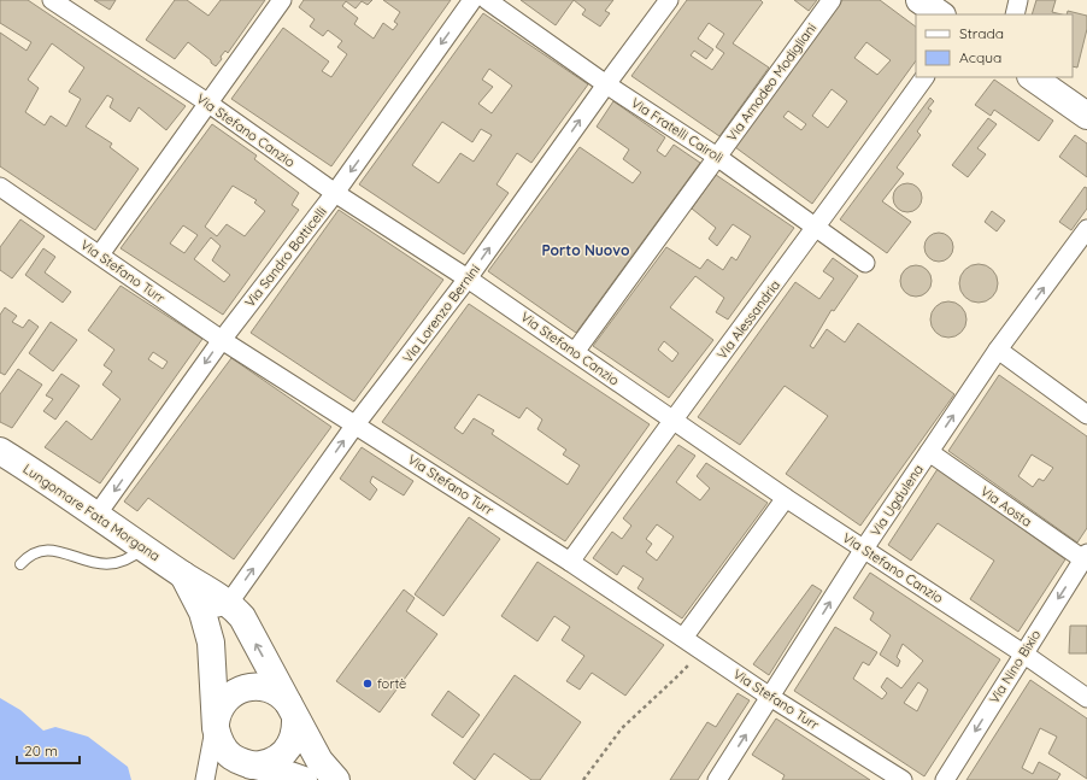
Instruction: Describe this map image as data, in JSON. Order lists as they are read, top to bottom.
{
  "streets": {
    "main road": ["Lungomare Fata Morgana"],
    "street": [
      "Via Amodeo Modigliani",
      "Via Stefano Canzio",
      "Via Fratelli Cairoli",
      "Via Sandro Botticelli",
      "Via Stefano Turr",
      "Via Lorenzo Bernini",
      "Via Alessandria",
      "Via Ugdulena",
      "Via Aosta",
      "Via Nino Bixio"
    ]
  },
  "crossings": [
    ["Via Amodeo Modigliani", "Via Stefano Canzio"],
    ["Via Amodeo Modigliani", "Via Fratelli Cairoli"],
    ["Via Stefano Canzio", "Via Sandro Botticelli"],
    ["Via Stefano Canzio", "Via Lorenzo Bernini"],
    ["Via Stefano Canzio", "Via Alessandria"],
    ["Via Stefano Canzio", "Via Ugdulena"],
    ["Via Stefano Canzio", "Via Nino Bixio"],
    ["Via Fratelli Cairoli", "Via Lorenzo Bernini"],
    ["Via Fratelli Cairoli", "Via Alessandria"],
    ["Via Sandro Botticelli", "Via Stefano Turr"],
    ["Via Sandro Botticelli", "Lungomare Fata Morgana"],
    ["Via Stefano Turr", "Via Lorenzo Bernini"],
    ["Via Stefano Turr", "Via Alessandria"],
    ["Via Stefano Turr", "Via Ugdulena"],
    ["Via Lorenzo Bernini", "Lungomare Fata Morgana"],
    ["Via Ugdulena", "Via Aosta"],
    ["Via Aosta", "Via Nino Bixio"]
  ],
  "one_way": ["Via Sandro Botticelli", "Via Lorenzo Bernini", "Via Nino Bixio"],
  "districts": ["Porto Nuovo"],
  "places": ["fortè"],
  "legend": ["Strada", "Acqua"],
  "scale_bar": "20 m"
}
